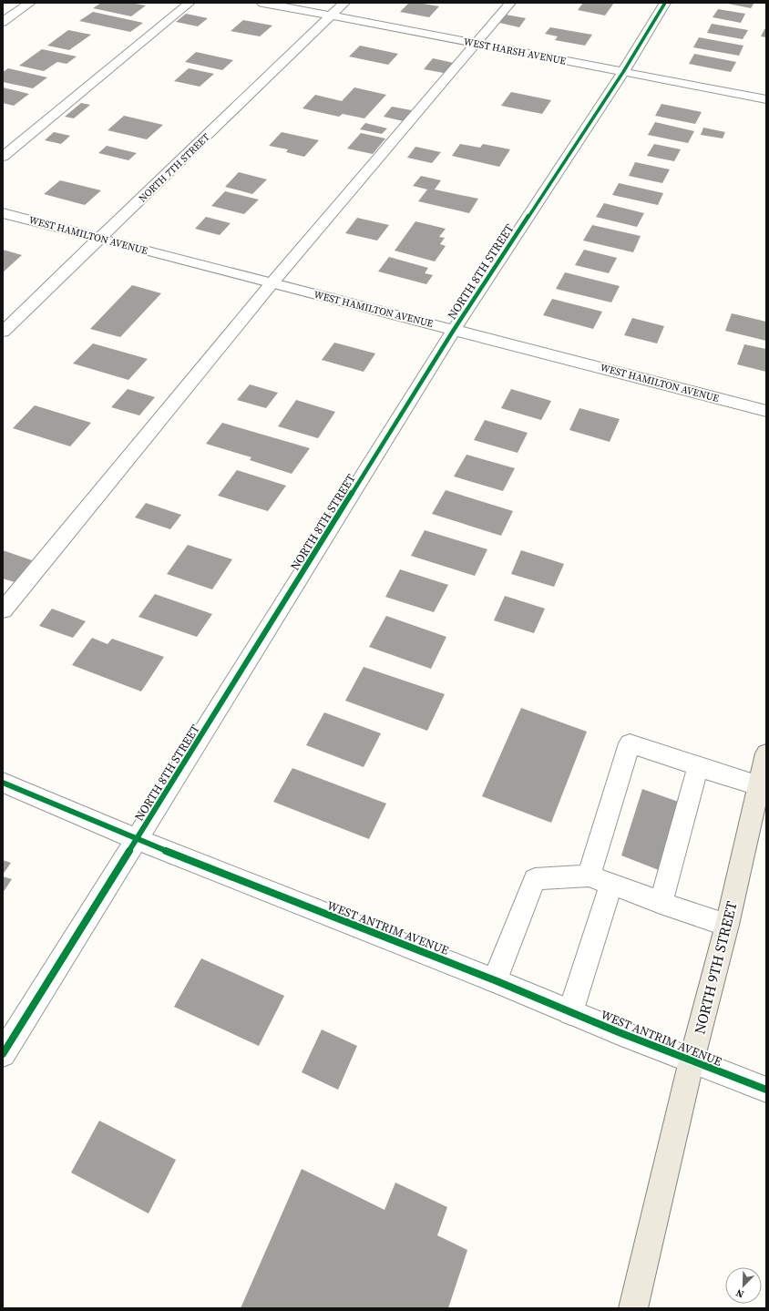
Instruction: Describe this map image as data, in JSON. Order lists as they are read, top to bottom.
{
  "streets": {
    "main road": ["NORTH 9TH STREET"],
    "street": [
      "WEST HARSH AVENUE",
      "NORTH 7TH STREET",
      "WEST HAMILTON AVENUE",
      "NORTH 8TH STREET",
      "WEST ANTRIM AVENUE"
    ]
  },
  "crossings": [
    ["WEST HARSH AVENUE", "NORTH 7TH STREET"],
    ["WEST HARSH AVENUE", "NORTH 8TH STREET"],
    ["NORTH 7TH STREET", "WEST HAMILTON AVENUE"],
    ["WEST HAMILTON AVENUE", "NORTH 8TH STREET"],
    ["NORTH 8TH STREET", "WEST ANTRIM AVENUE"],
    ["WEST ANTRIM AVENUE", "NORTH 9TH STREET"]
  ],
  "north": "bottom left"
}
